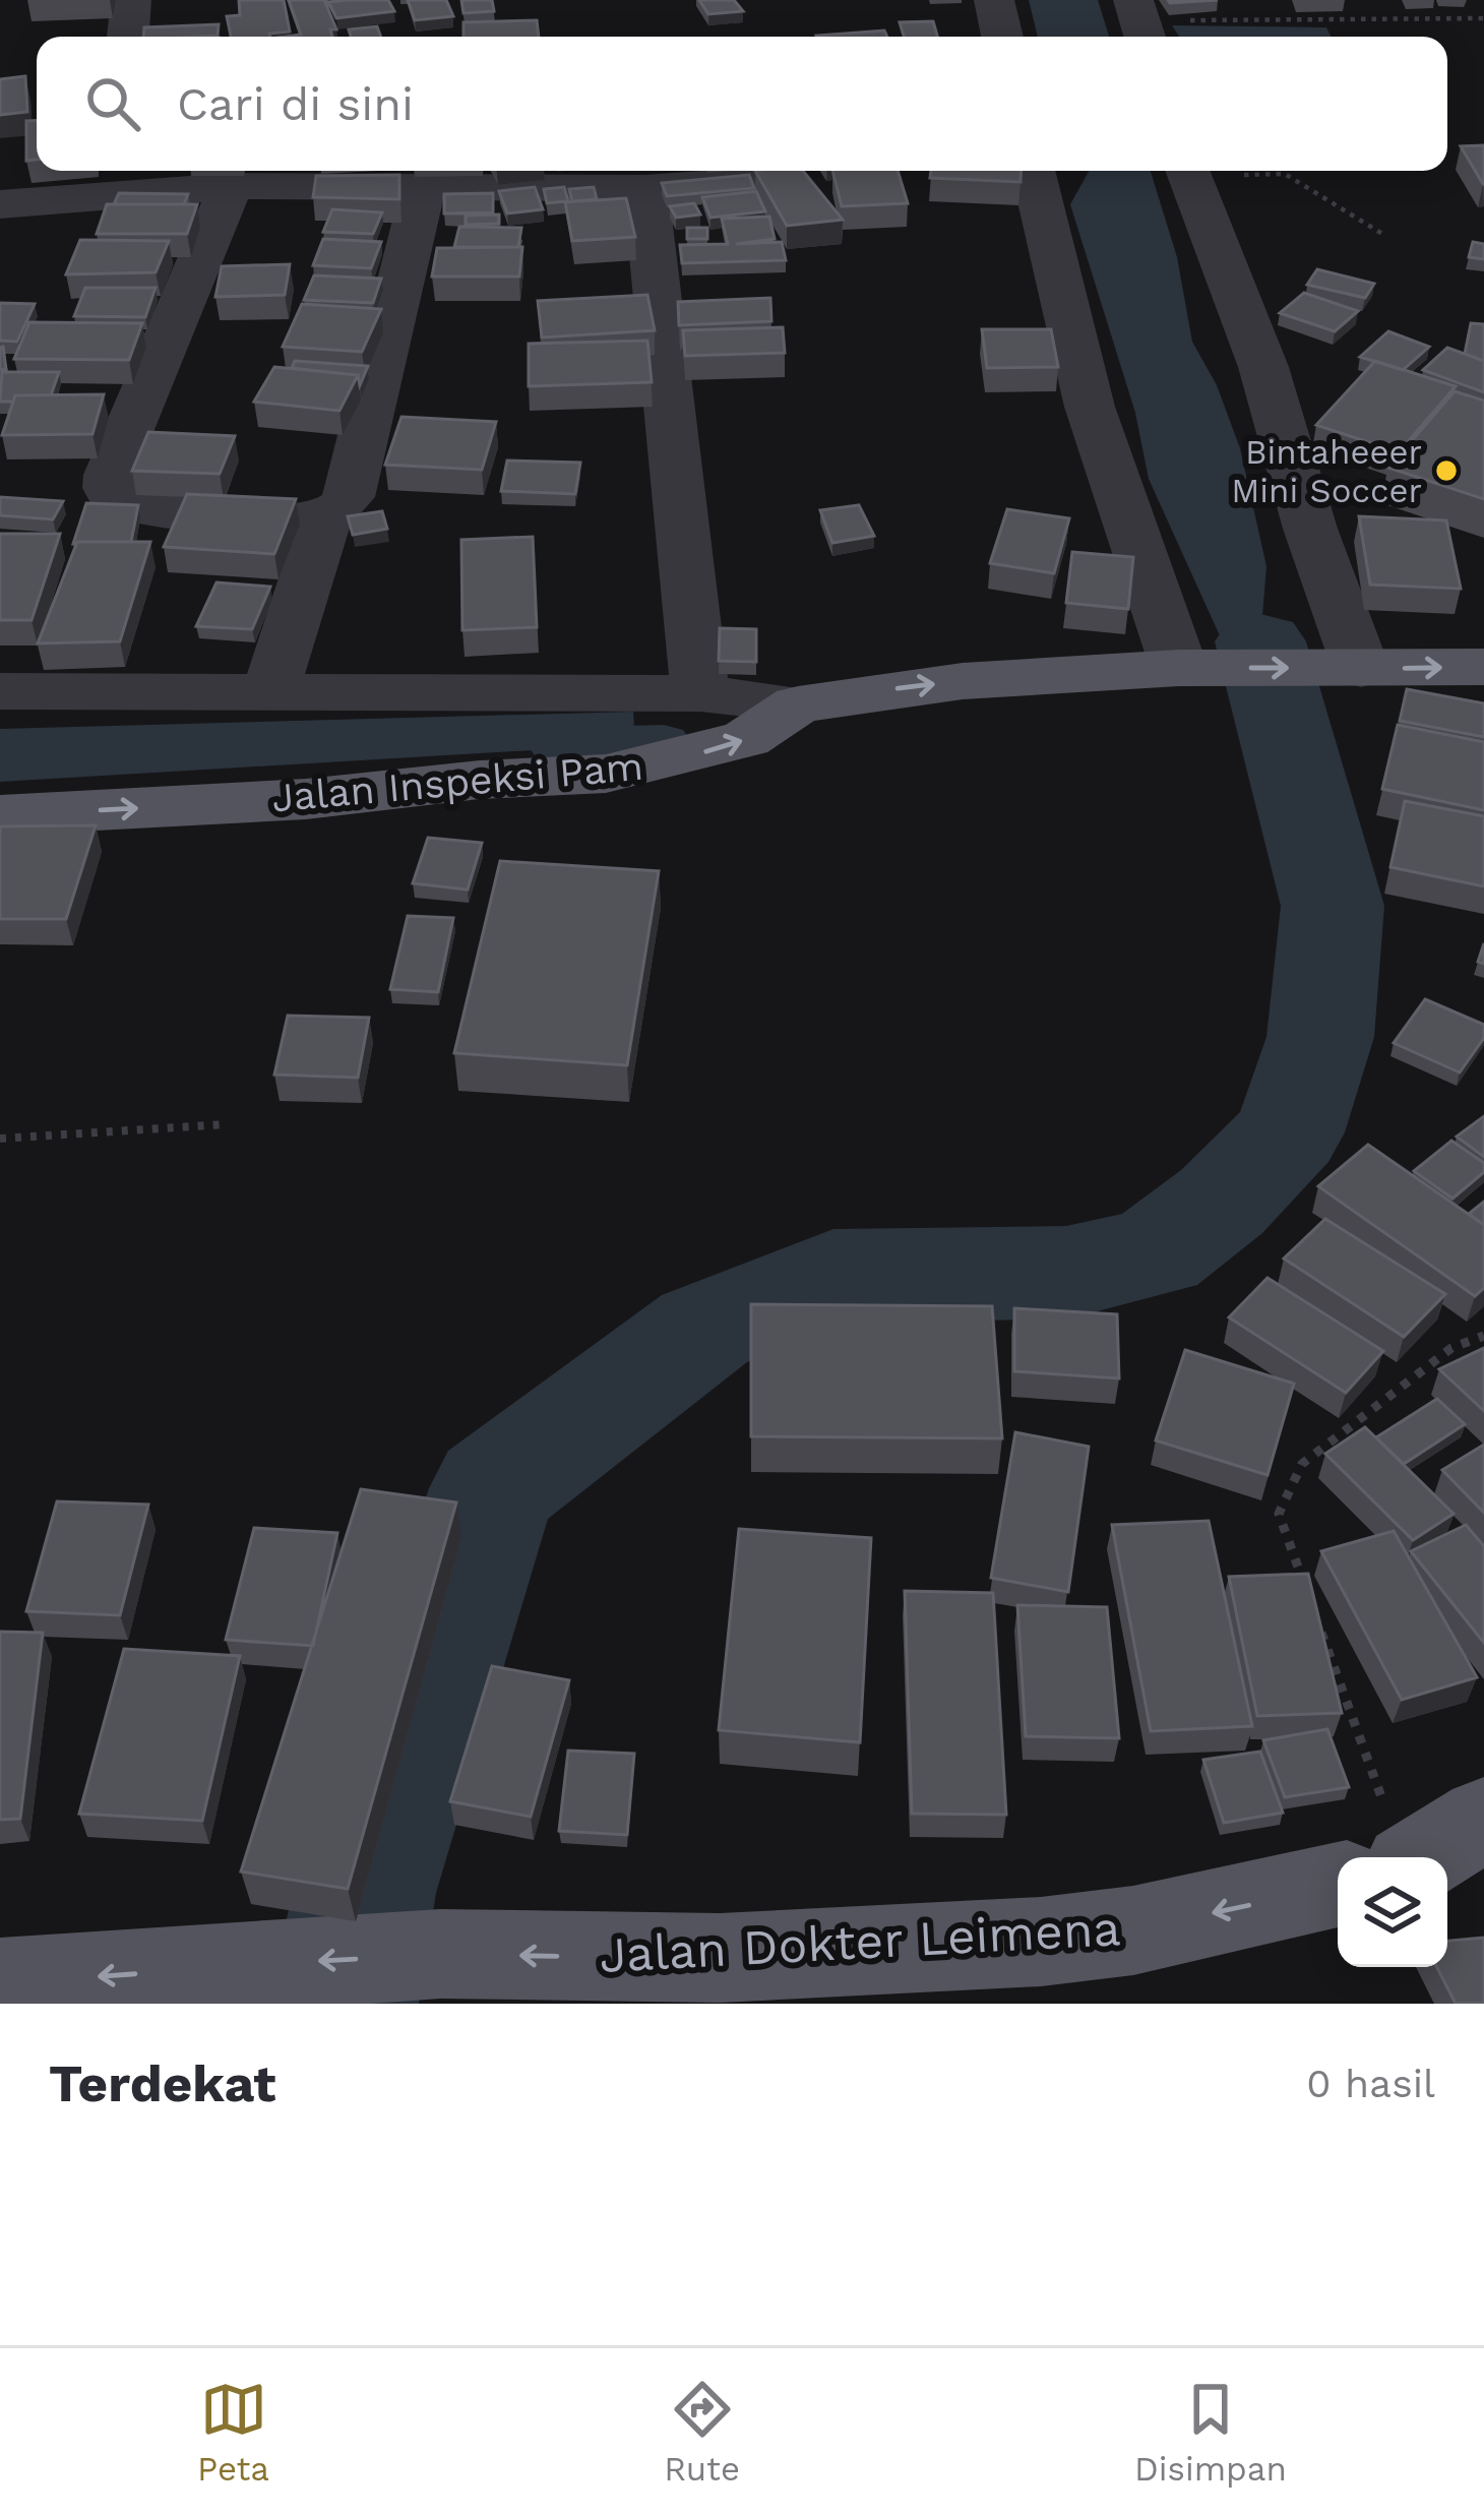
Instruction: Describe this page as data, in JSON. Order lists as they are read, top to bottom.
{
  "streets": {
    "main road": ["Jalan Inspeksi Pam", "Jalan Dokter Leimena"]
  },
  "one_way": ["Jalan Inspeksi Pam", "Jalan Dokter Leimena"],
  "places": ["Bintaheeer Mini Soccer"],
  "page": {
    "search": "Cari di sini",
    "heading": ["Terdekat", "0 hasil"],
    "nav": ["Peta", "Rute", "Disimpan"]
  }
}
